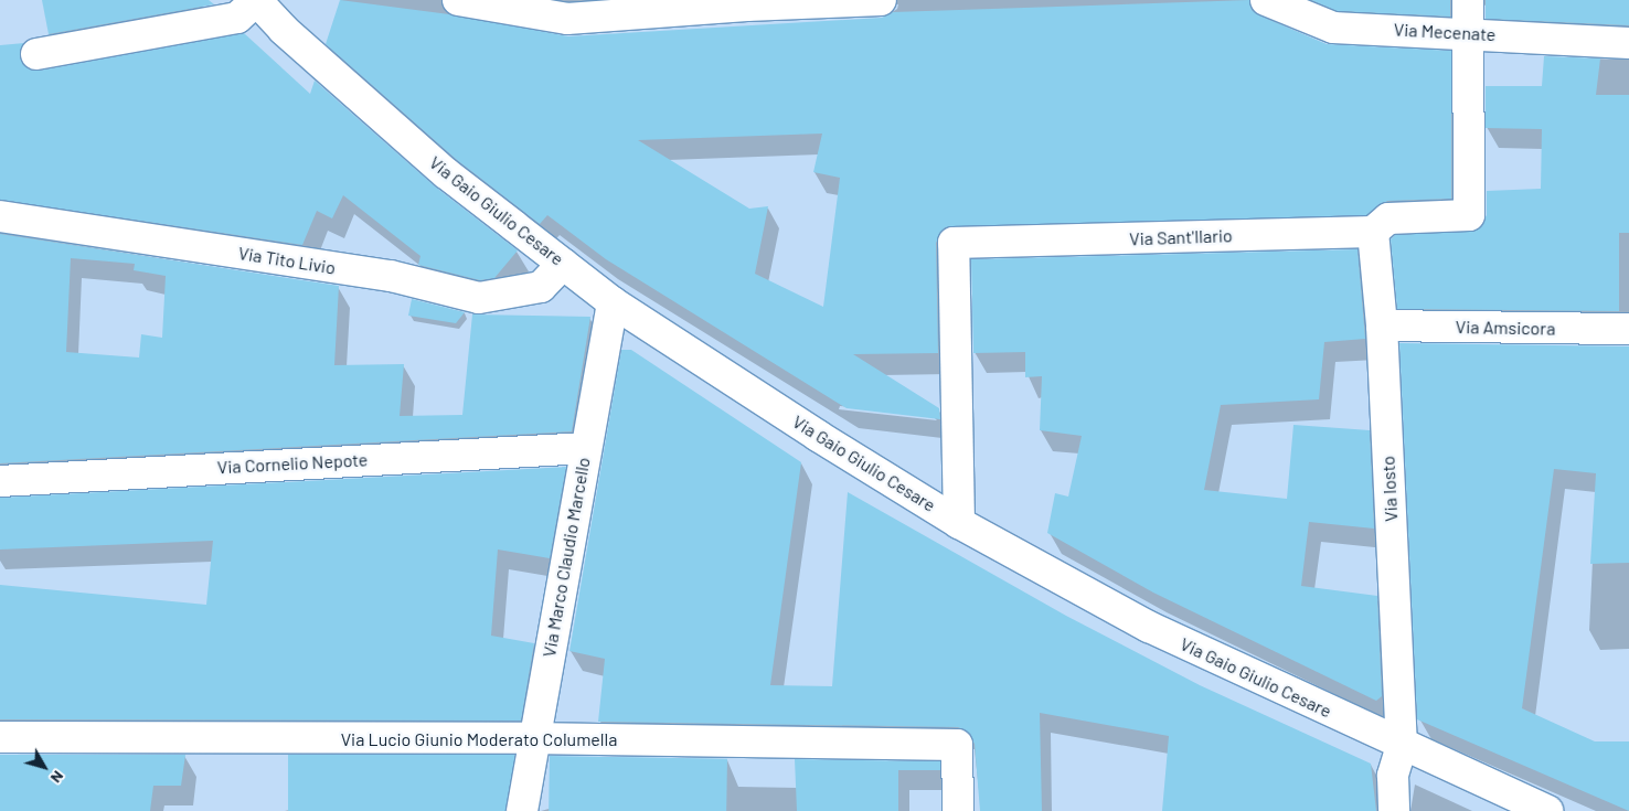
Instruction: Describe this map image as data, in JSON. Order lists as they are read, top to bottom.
{
  "streets": {
    "street": [
      "Via Mecenate",
      "Via Gaio Giulio Cesare",
      "Via Sant'Ilario",
      "Via Tito Livio",
      "Via Amsicora",
      "Via Cornelio Nepote",
      "Via Iosto",
      "Via Marco Claudio Marcello",
      "Via Lucio Giunio Moderato Columella"
    ]
  },
  "crossings": [
    ["Via Mecenate", "Via Sant'Ilario"],
    ["Via Gaio Giulio Cesare", "Via Sant'Ilario"],
    ["Via Gaio Giulio Cesare", "Via Tito Livio"],
    ["Via Gaio Giulio Cesare", "Via Iosto"],
    ["Via Gaio Giulio Cesare", "Via Marco Claudio Marcello"],
    ["Via Sant'Ilario", "Via Iosto"],
    ["Via Amsicora", "Via Iosto"],
    ["Via Cornelio Nepote", "Via Marco Claudio Marcello"],
    ["Via Marco Claudio Marcello", "Via Lucio Giunio Moderato Columella"]
  ],
  "north": "bottom right"
}
